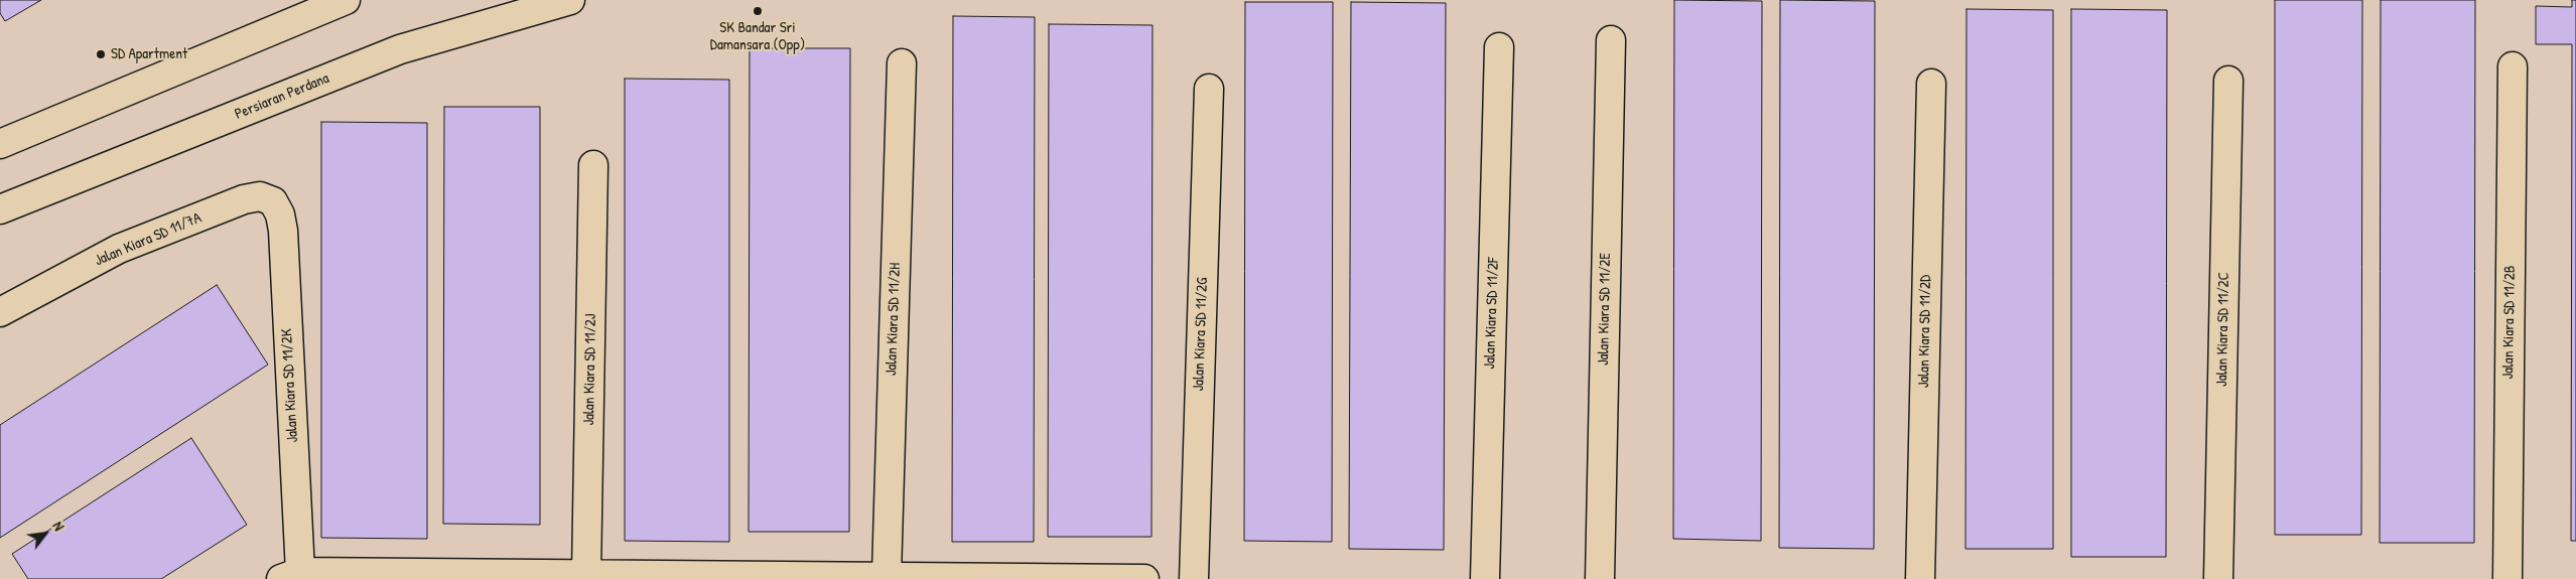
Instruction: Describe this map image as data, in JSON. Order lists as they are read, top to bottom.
{
  "streets": {
    "street": [
      "Persiaran Perdana",
      "Jalan Kiara SD 11/7A",
      "Jalan Kiara SD 11/2E",
      "Jalan Kiara SD 11/2F",
      "Jalan Kiara SD 11/2H",
      "Jalan Kiara SD 11/2B",
      "Jalan Kiara SD 11/2C",
      "Jalan Kiara SD 11/2D",
      "Jalan Kiara SD 11/2G",
      "Jalan Kiara SD 11/2J",
      "Jalan Kiara SD 11/2K"
    ]
  },
  "crossings": [
    ["Jalan Kiara SD 11/7A", "Jalan Kiara SD 11/2K"]
  ],
  "places": ["SK Bandar Sri Damansara (Opp)", "SD Apartment"],
  "north": "top right"
}
